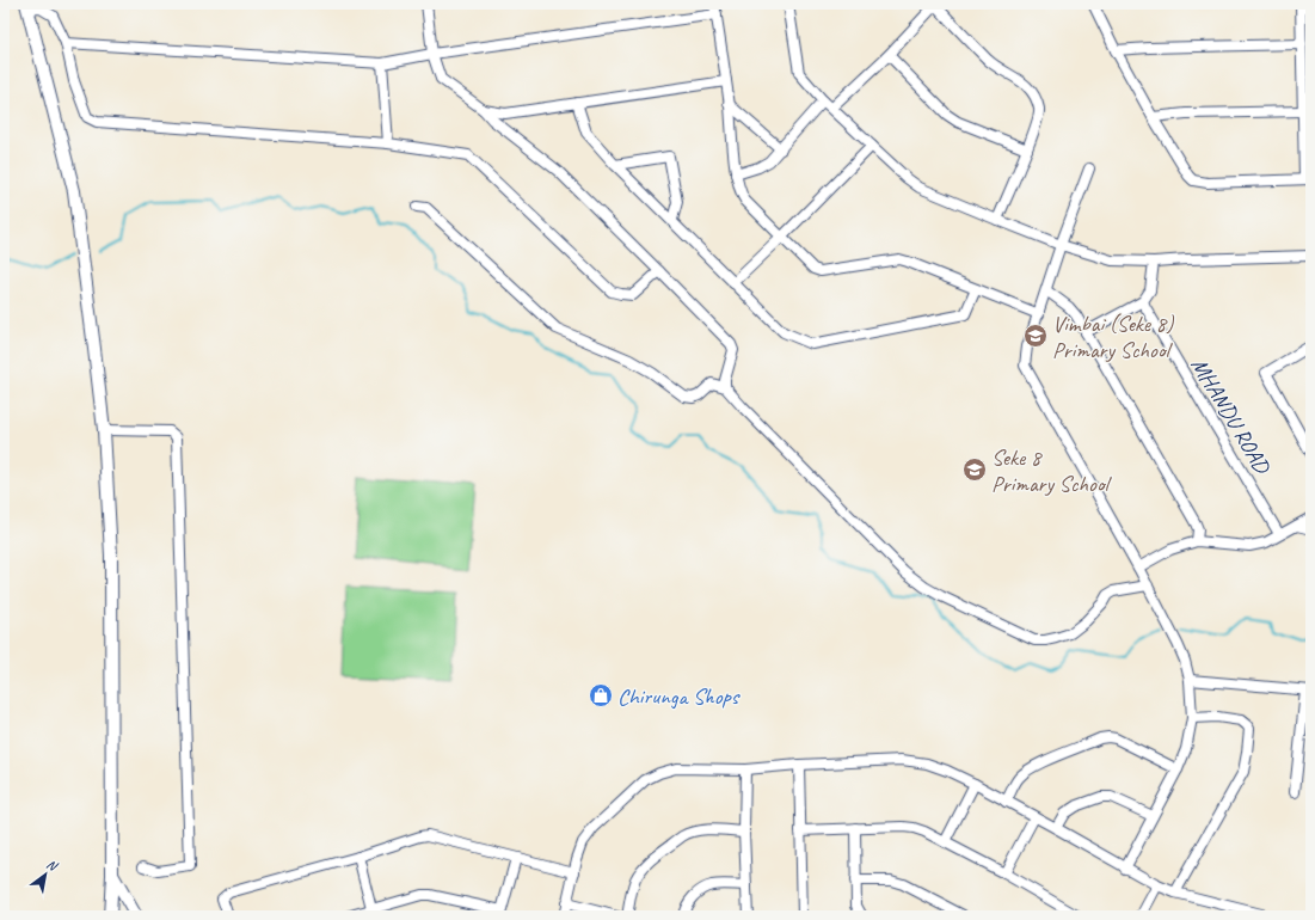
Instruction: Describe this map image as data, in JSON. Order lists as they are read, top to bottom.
{
  "streets": {
    "street": ["MHANDU ROAD"]
  },
  "places": {
    "school or university": ["Vimbai (Seke 8) Primary School", "Seke 8 Primary School"],
    "shop": ["Chirunga Shops"]
  },
  "north": "top right"
}
